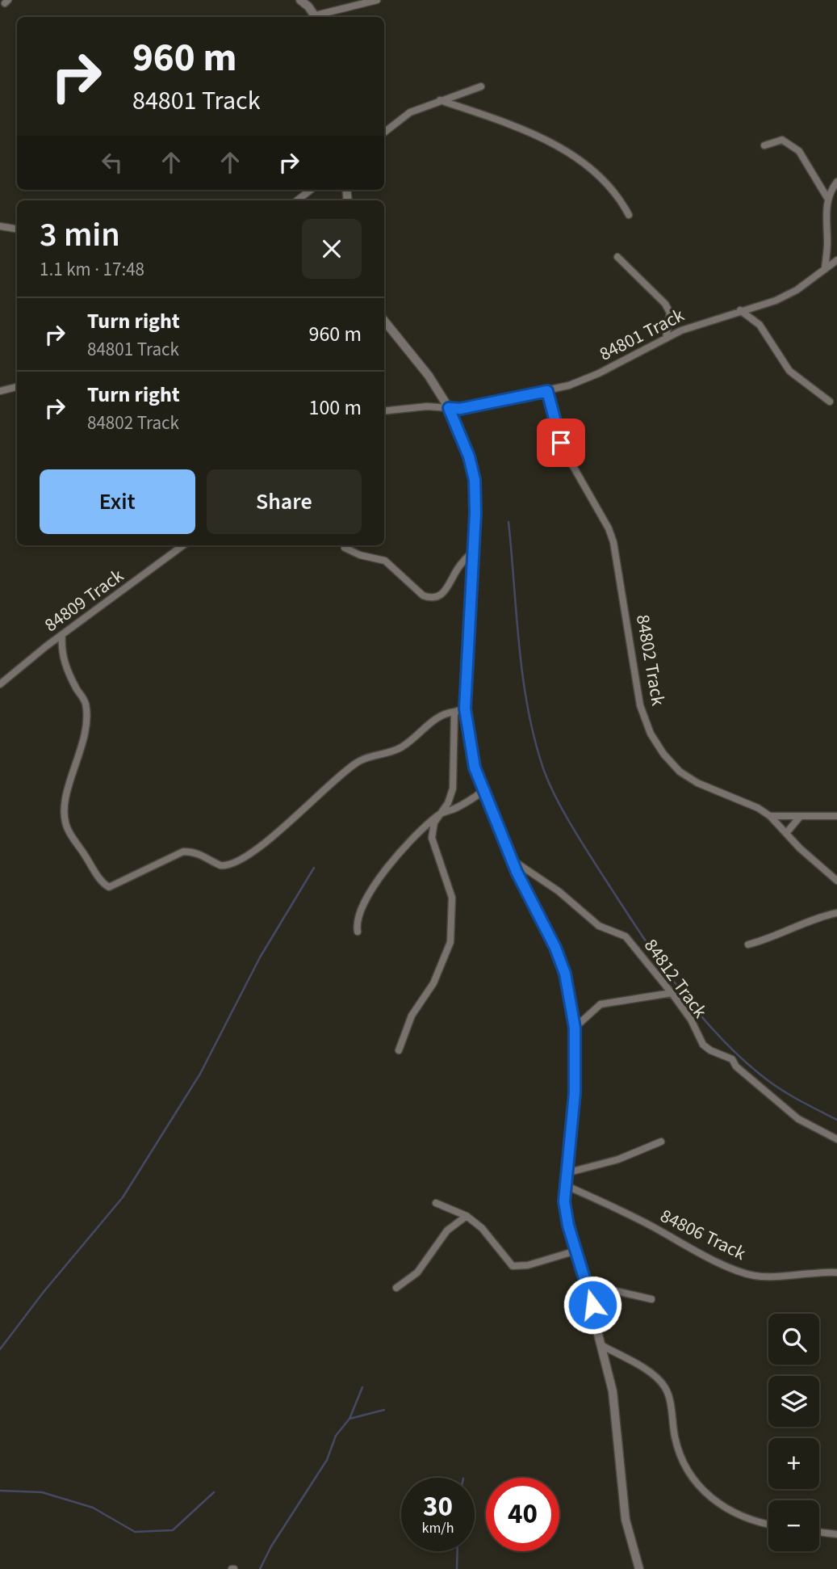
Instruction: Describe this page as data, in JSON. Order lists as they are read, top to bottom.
{
  "streets": {
    "street": [
      "84801 Track",
      "84809 Track",
      "84802 Track",
      "84812 Track",
      "84806 Track"
    ]
  },
  "crossings": [
    ["84801 Track", "84802 Track"]
  ],
  "page": {
    "turn": ["960 m", "84801 Track"],
    "heading": ["3 min", "1.1 km · 17:48"],
    "list": [
      {
        "name": "Turn right",
        "note": "84801 Track",
        "value": "960 m"
      },
      {
        "name": "Turn right",
        "note": "84802 Track",
        "value": "100 m"
      }
    ],
    "buttons": ["Exit", "Share"],
    "map_buttons": ["+", "−"],
    "speed": "30 km/h",
    "limit": "40"
  }
}
